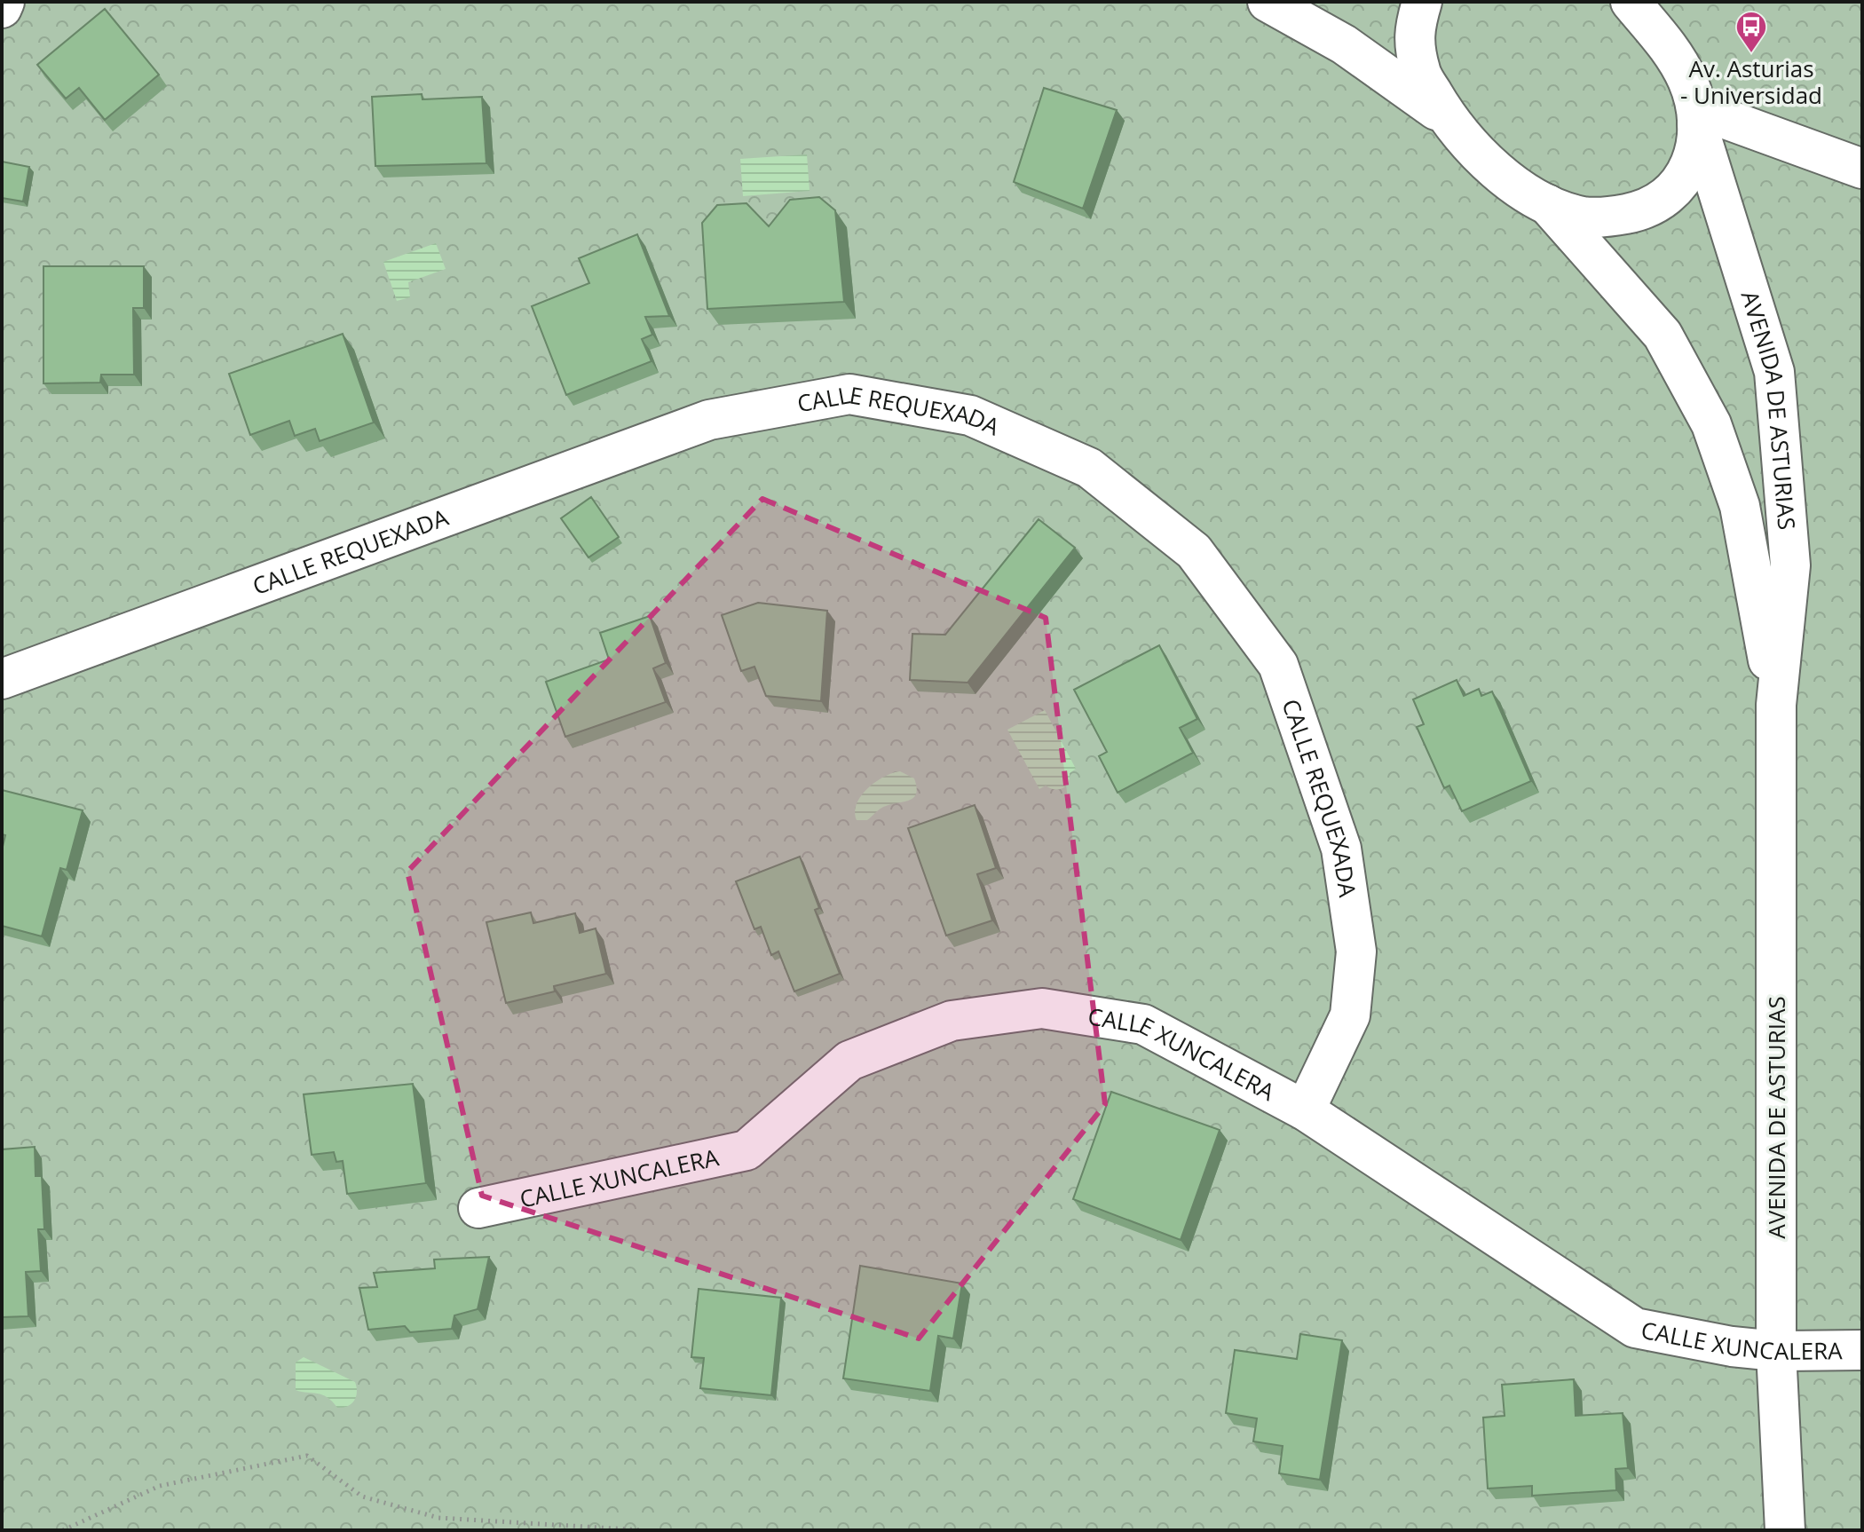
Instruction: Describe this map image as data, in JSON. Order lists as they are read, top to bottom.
{
  "streets": {
    "street": ["AVENIDA DE ASTURIAS", "CALLE REQUEXADA", "CALLE XUNCALERA"]
  },
  "crossings": [
    ["AVENIDA DE ASTURIAS", "CALLE XUNCALERA"],
    ["CALLE REQUEXADA", "CALLE XUNCALERA"]
  ],
  "places": {
    "bus stop": ["Av. Asturias - Universidad"]
  }
}
